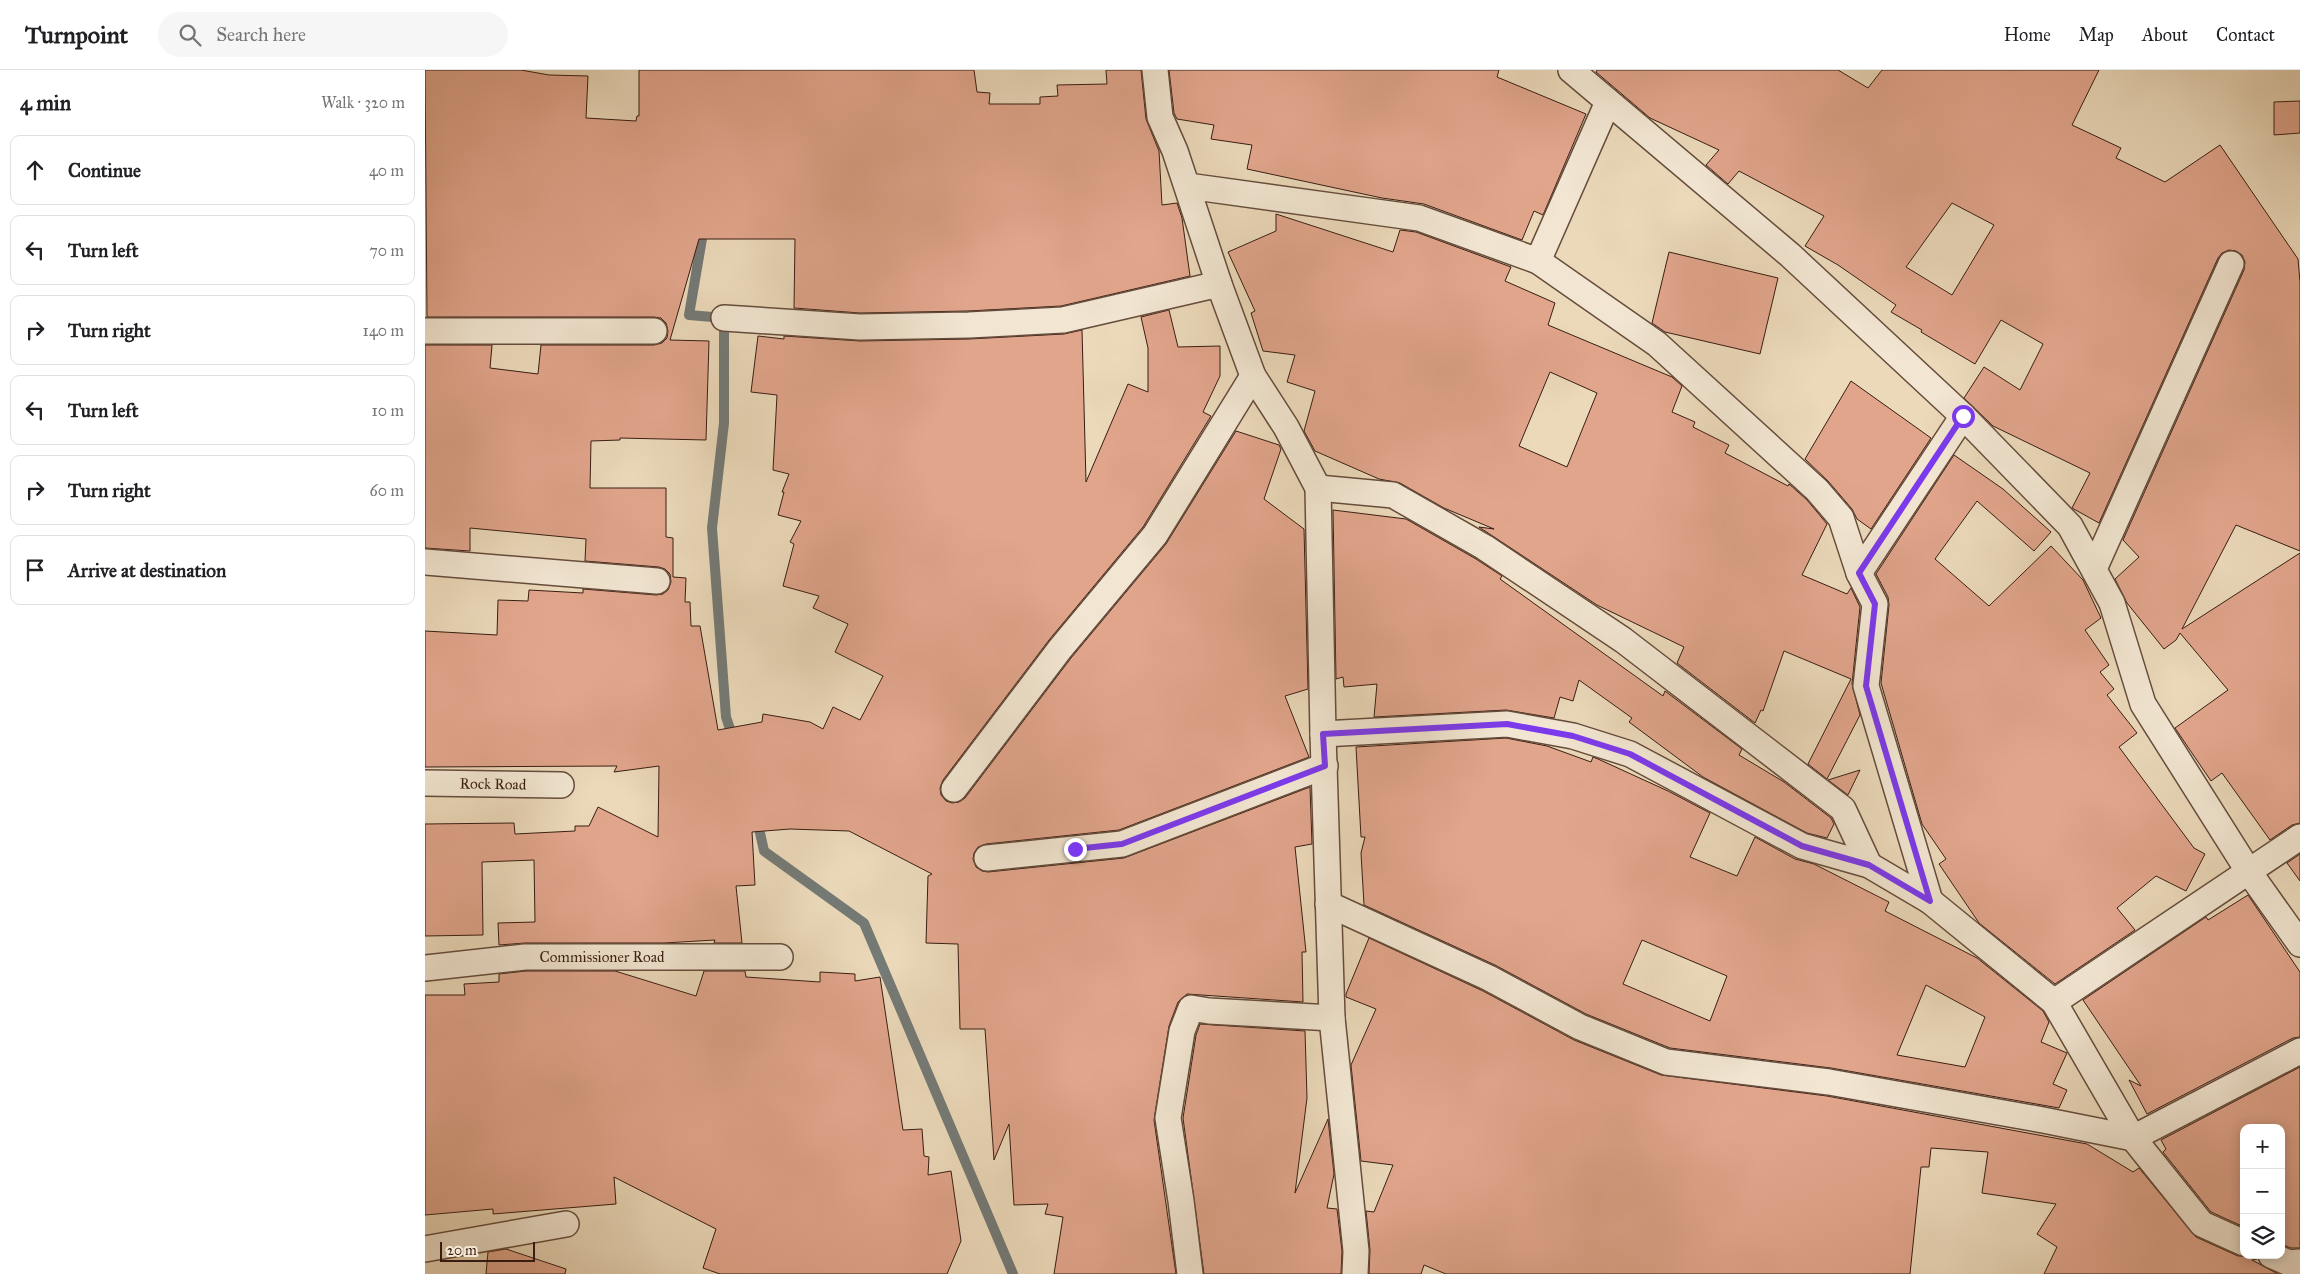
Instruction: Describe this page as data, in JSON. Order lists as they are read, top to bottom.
{
  "streets": {
    "street": ["Rock Road", "Commissioner Road"]
  },
  "scale_bar": "20 m",
  "page": {
    "header": "Turnpoint",
    "search": "Search here",
    "nav": [
      "Home",
      "Map",
      "About",
      "Contact"
    ],
    "heading": ["4 min", "Walk · 320 m"],
    "list": [
      ["Continue", "40 m"],
      ["Turn left", "70 m"],
      ["Turn right", "140 m"],
      ["Turn left", "10 m"],
      ["Turn right", "60 m"],
      "Arrive at destination"
    ],
    "map_buttons": ["+", "−"],
    "scale": "20 m"
  }
}
